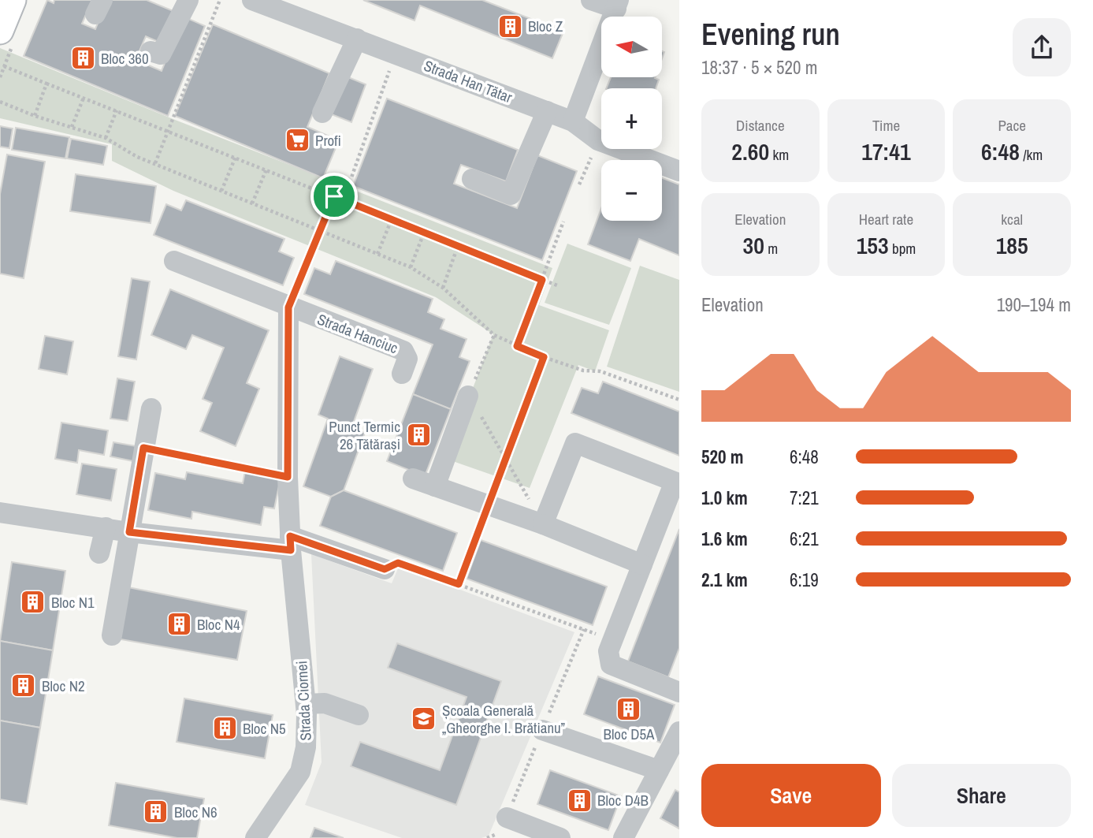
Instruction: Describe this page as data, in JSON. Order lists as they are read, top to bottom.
{
  "streets": {
    "street": ["Strada Han Tătar", "Strada Hanciuc", "Strada Ciornei"]
  },
  "places": {
    "building": [
      "Bloc Z",
      "Bloc 360",
      "Punct Termic 26 Tătărași",
      "Bloc N1",
      "Bloc N4",
      "Bloc N2",
      "Bloc D5A",
      "Bloc N5",
      "Bloc D4B",
      "Bloc N6"
    ],
    "supermarket": ["Profi"],
    "school or university": ["Școala Generală „Gheorghe I. Brătianu”"]
  },
  "north": "left",
  "page": {
    "heading": ["Evening run", "18:37 · 5 × 520 m"],
    "map_buttons": ["+", "−"],
    "stats": [
      ["Distance", "2.60 km"],
      ["Time", "17:41"],
      ["Pace", "6:48 /km"],
      ["Elevation", "30 m"],
      ["Heart rate", "153 bpm"],
      ["kcal", "185"]
    ],
    "chart": ["Elevation", "190–194 m"],
    "list": [
      {
        "name": "520 m",
        "note": "6:48"
      },
      {
        "name": "1.0 km",
        "note": "7:21"
      },
      {
        "name": "1.6 km",
        "note": "6:21"
      },
      {
        "name": "2.1 km",
        "note": "6:19"
      }
    ],
    "buttons": ["Save", "Share"]
  }
}
